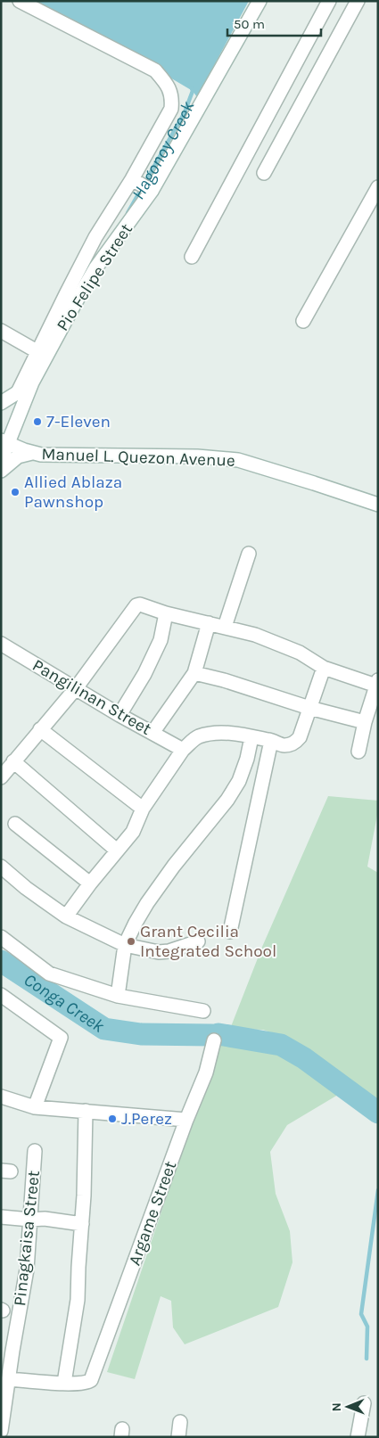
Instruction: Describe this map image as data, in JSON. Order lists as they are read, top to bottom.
{
  "streets": {
    "street": [
      "Pio Felipe Street",
      "Manuel L. Quezon Avenue",
      "Pangilinan Street",
      "Argame Street",
      "Pinagkaisa Street"
    ]
  },
  "crossings": [
    ["Pio Felipe Street", "Manuel L. Quezon Avenue"]
  ],
  "water": ["Hagonoy Creek", "Conga Creek"],
  "places": [
    "7-Eleven",
    "Allied Ablaza Pawnshop",
    "Grant Cecilia Integrated School",
    "J.Perez"
  ],
  "scale_bar": "50 m",
  "north": "left"
}
